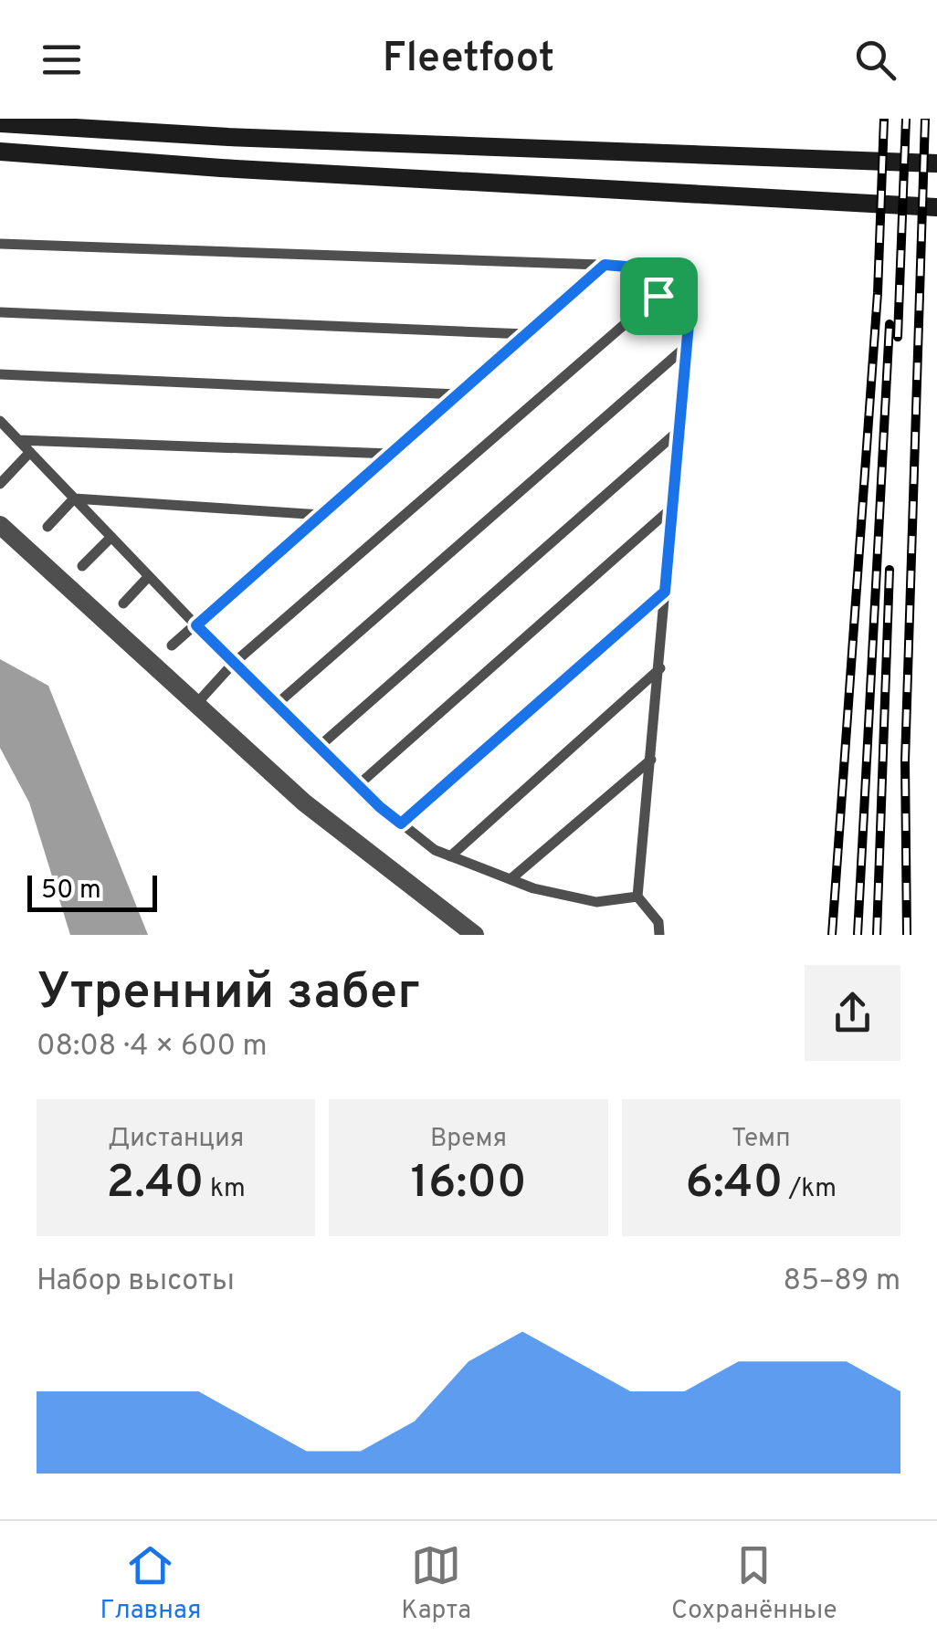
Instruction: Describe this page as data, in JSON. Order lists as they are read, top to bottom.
{
  "scale_bar": "50 m",
  "page": {
    "header": "Fleetfoot",
    "scale": "50 m",
    "heading": ["Утренний забег", "08:08 · 4 × 600 m"],
    "stats": [
      ["Дистанция", "2.40 km"],
      ["Время", "16:00"],
      ["Темп", "6:40 /km"]
    ],
    "chart": ["Набор высоты", "85–89 m"],
    "tabs": ["Главная", "Карта", "Сохранённые"]
  }
}
